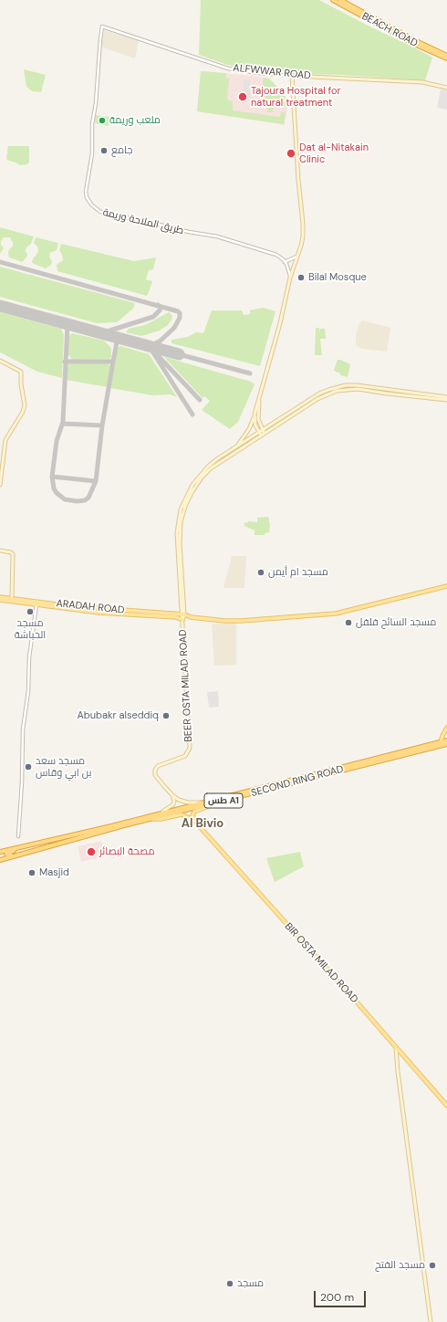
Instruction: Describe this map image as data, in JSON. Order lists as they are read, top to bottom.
{
  "streets": {
    "highway": ["BEACH ROAD", "SECOND RING ROAD", "طس A1"],
    "main road": [
      "ALFWWAR ROAD",
      "ARADAH ROAD",
      "BEER OSTA MILAD ROAD",
      "BIR OSTA MILAD ROAD"
    ],
    "street": ["طريق الملاحة وريمة"]
  },
  "crossings": [
    ["ALFWWAR ROAD", "طريق الملاحة وريمة"],
    ["ARADAH ROAD", "BEER OSTA MILAD ROAD"],
    ["BEER OSTA MILAD ROAD", "SECOND RING ROAD"]
  ],
  "districts": ["Al Bivio"],
  "places": [
    "Tajoura Hospital for natural treatment",
    "ملعب وريمة",
    "جامع",
    "Dat al-Nitakain Clinic",
    "Bilal Mosque",
    "مسجد ام أيمن",
    "مسجد الحباشة",
    "مسجد السائح فلفل",
    "Abubakr alseddiq",
    "مسجد سعد بن ابي وقاس",
    "مصحة البصائر",
    "Masjid",
    "مسجد الفتح",
    "مسجد"
  ],
  "scale_bar": "200 m"
}
